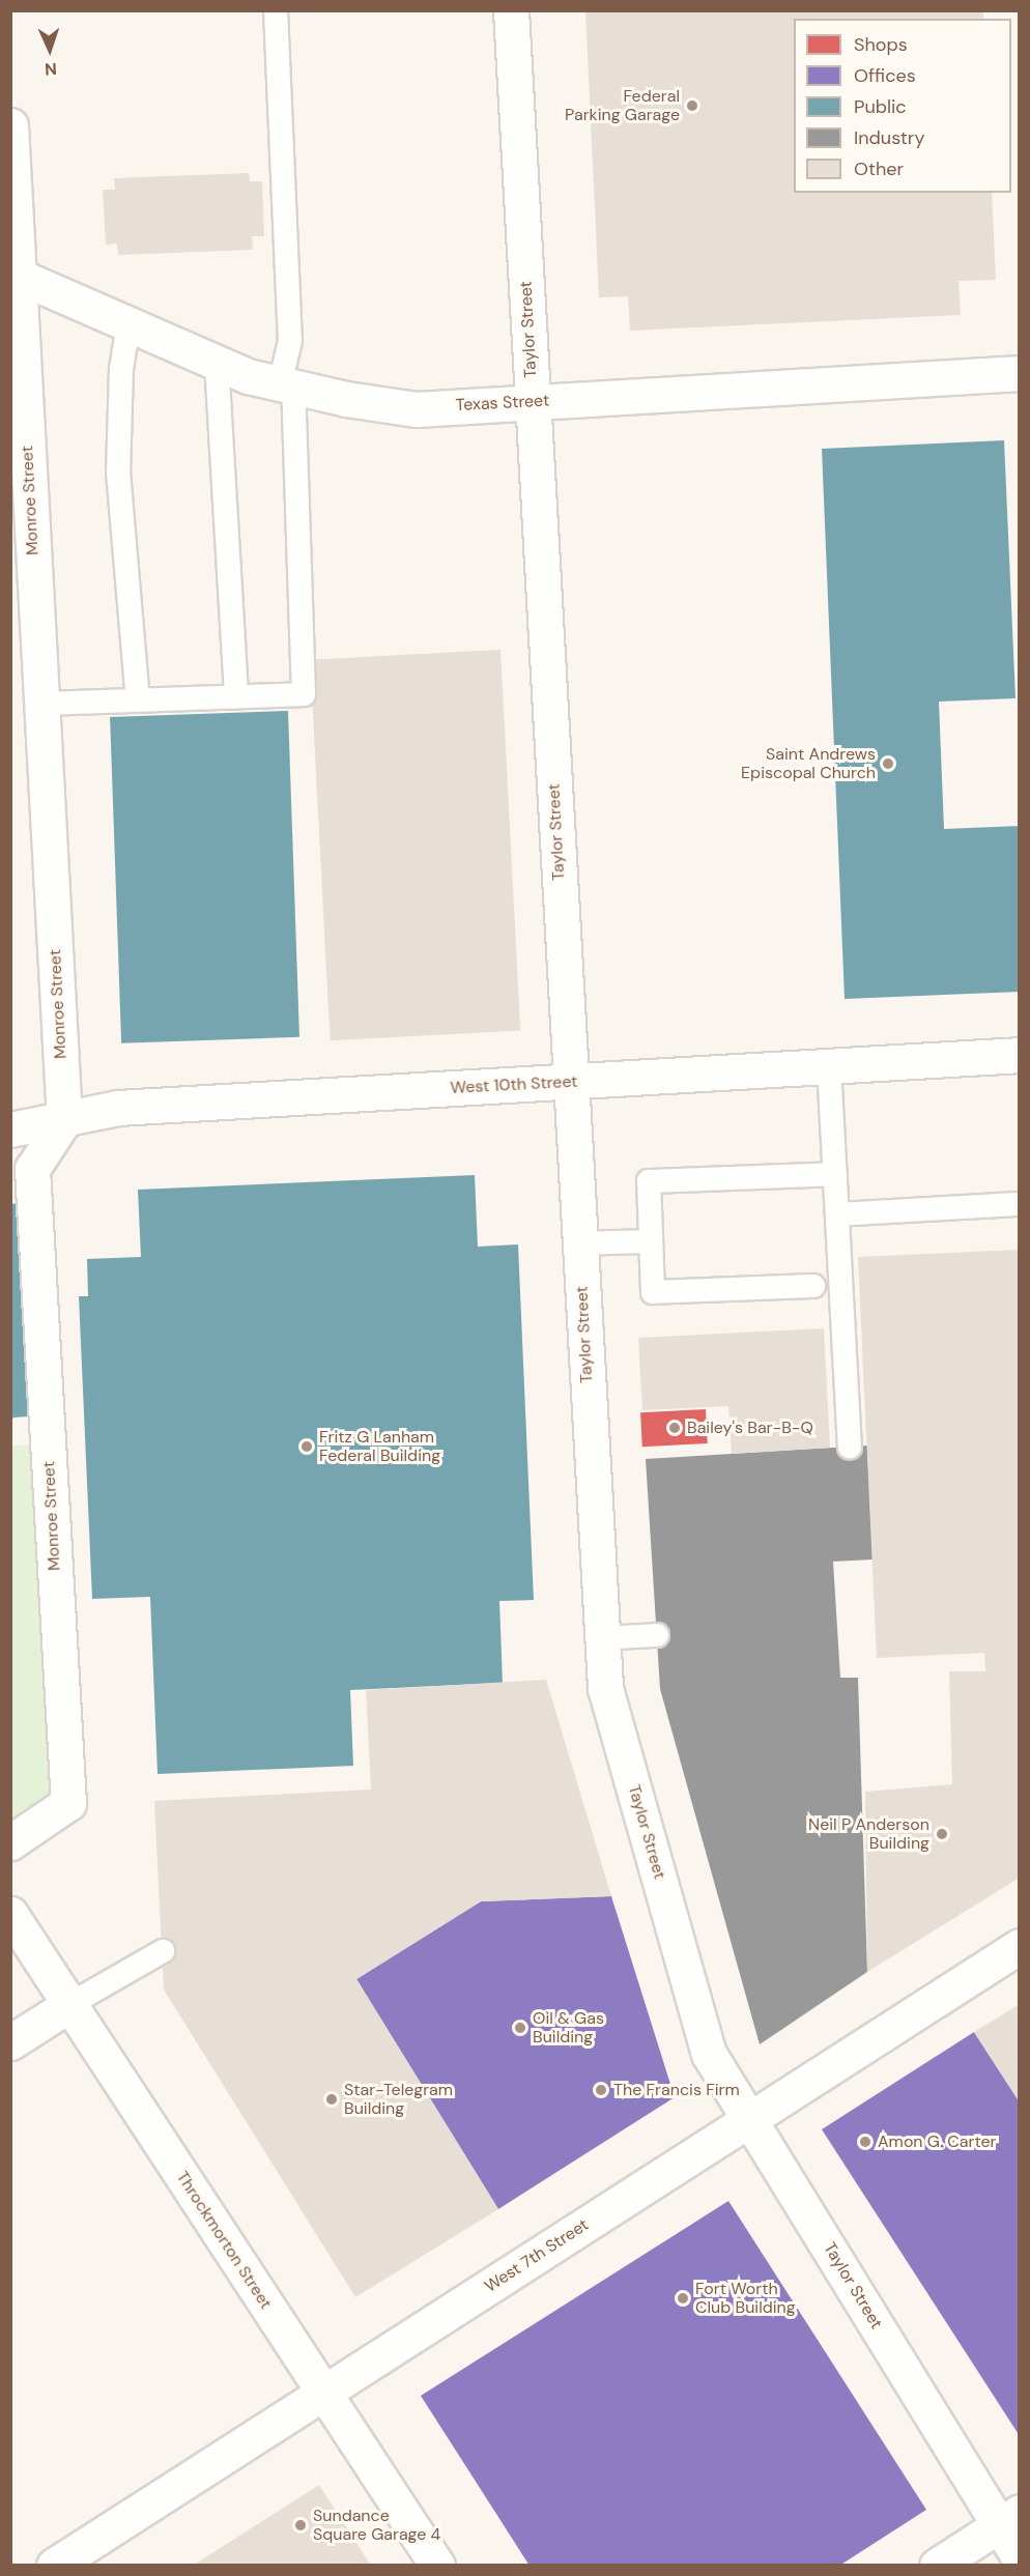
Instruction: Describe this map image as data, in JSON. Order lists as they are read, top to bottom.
{
  "streets": {
    "street": [
      "Taylor Street",
      "Texas Street",
      "Monroe Street",
      "West 10th Street",
      "Throckmorton Street",
      "West 7th Street"
    ]
  },
  "crossings": [
    ["Taylor Street", "Texas Street"],
    ["Taylor Street", "West 10th Street"],
    ["Taylor Street", "West 7th Street"],
    ["Texas Street", "Monroe Street"],
    ["Monroe Street", "West 10th Street"],
    ["Throckmorton Street", "West 7th Street"]
  ],
  "places": [
    "Federal Parking Garage",
    "Saint Andrews Episcopal Church",
    "Bailey's Bar-B-Q",
    "Fritz G Lanham Federal Building",
    "Neil P Anderson Building",
    "Oil & Gas Building",
    "The Francis Firm",
    "Star-Telegram Building",
    "Amon G. Carter",
    "Fort Worth Club Building",
    "Sundance Square Garage 4"
  ],
  "legend": [
    "Shops",
    "Offices",
    "Public",
    "Industry",
    "Other"
  ],
  "north": "bottom"
}
